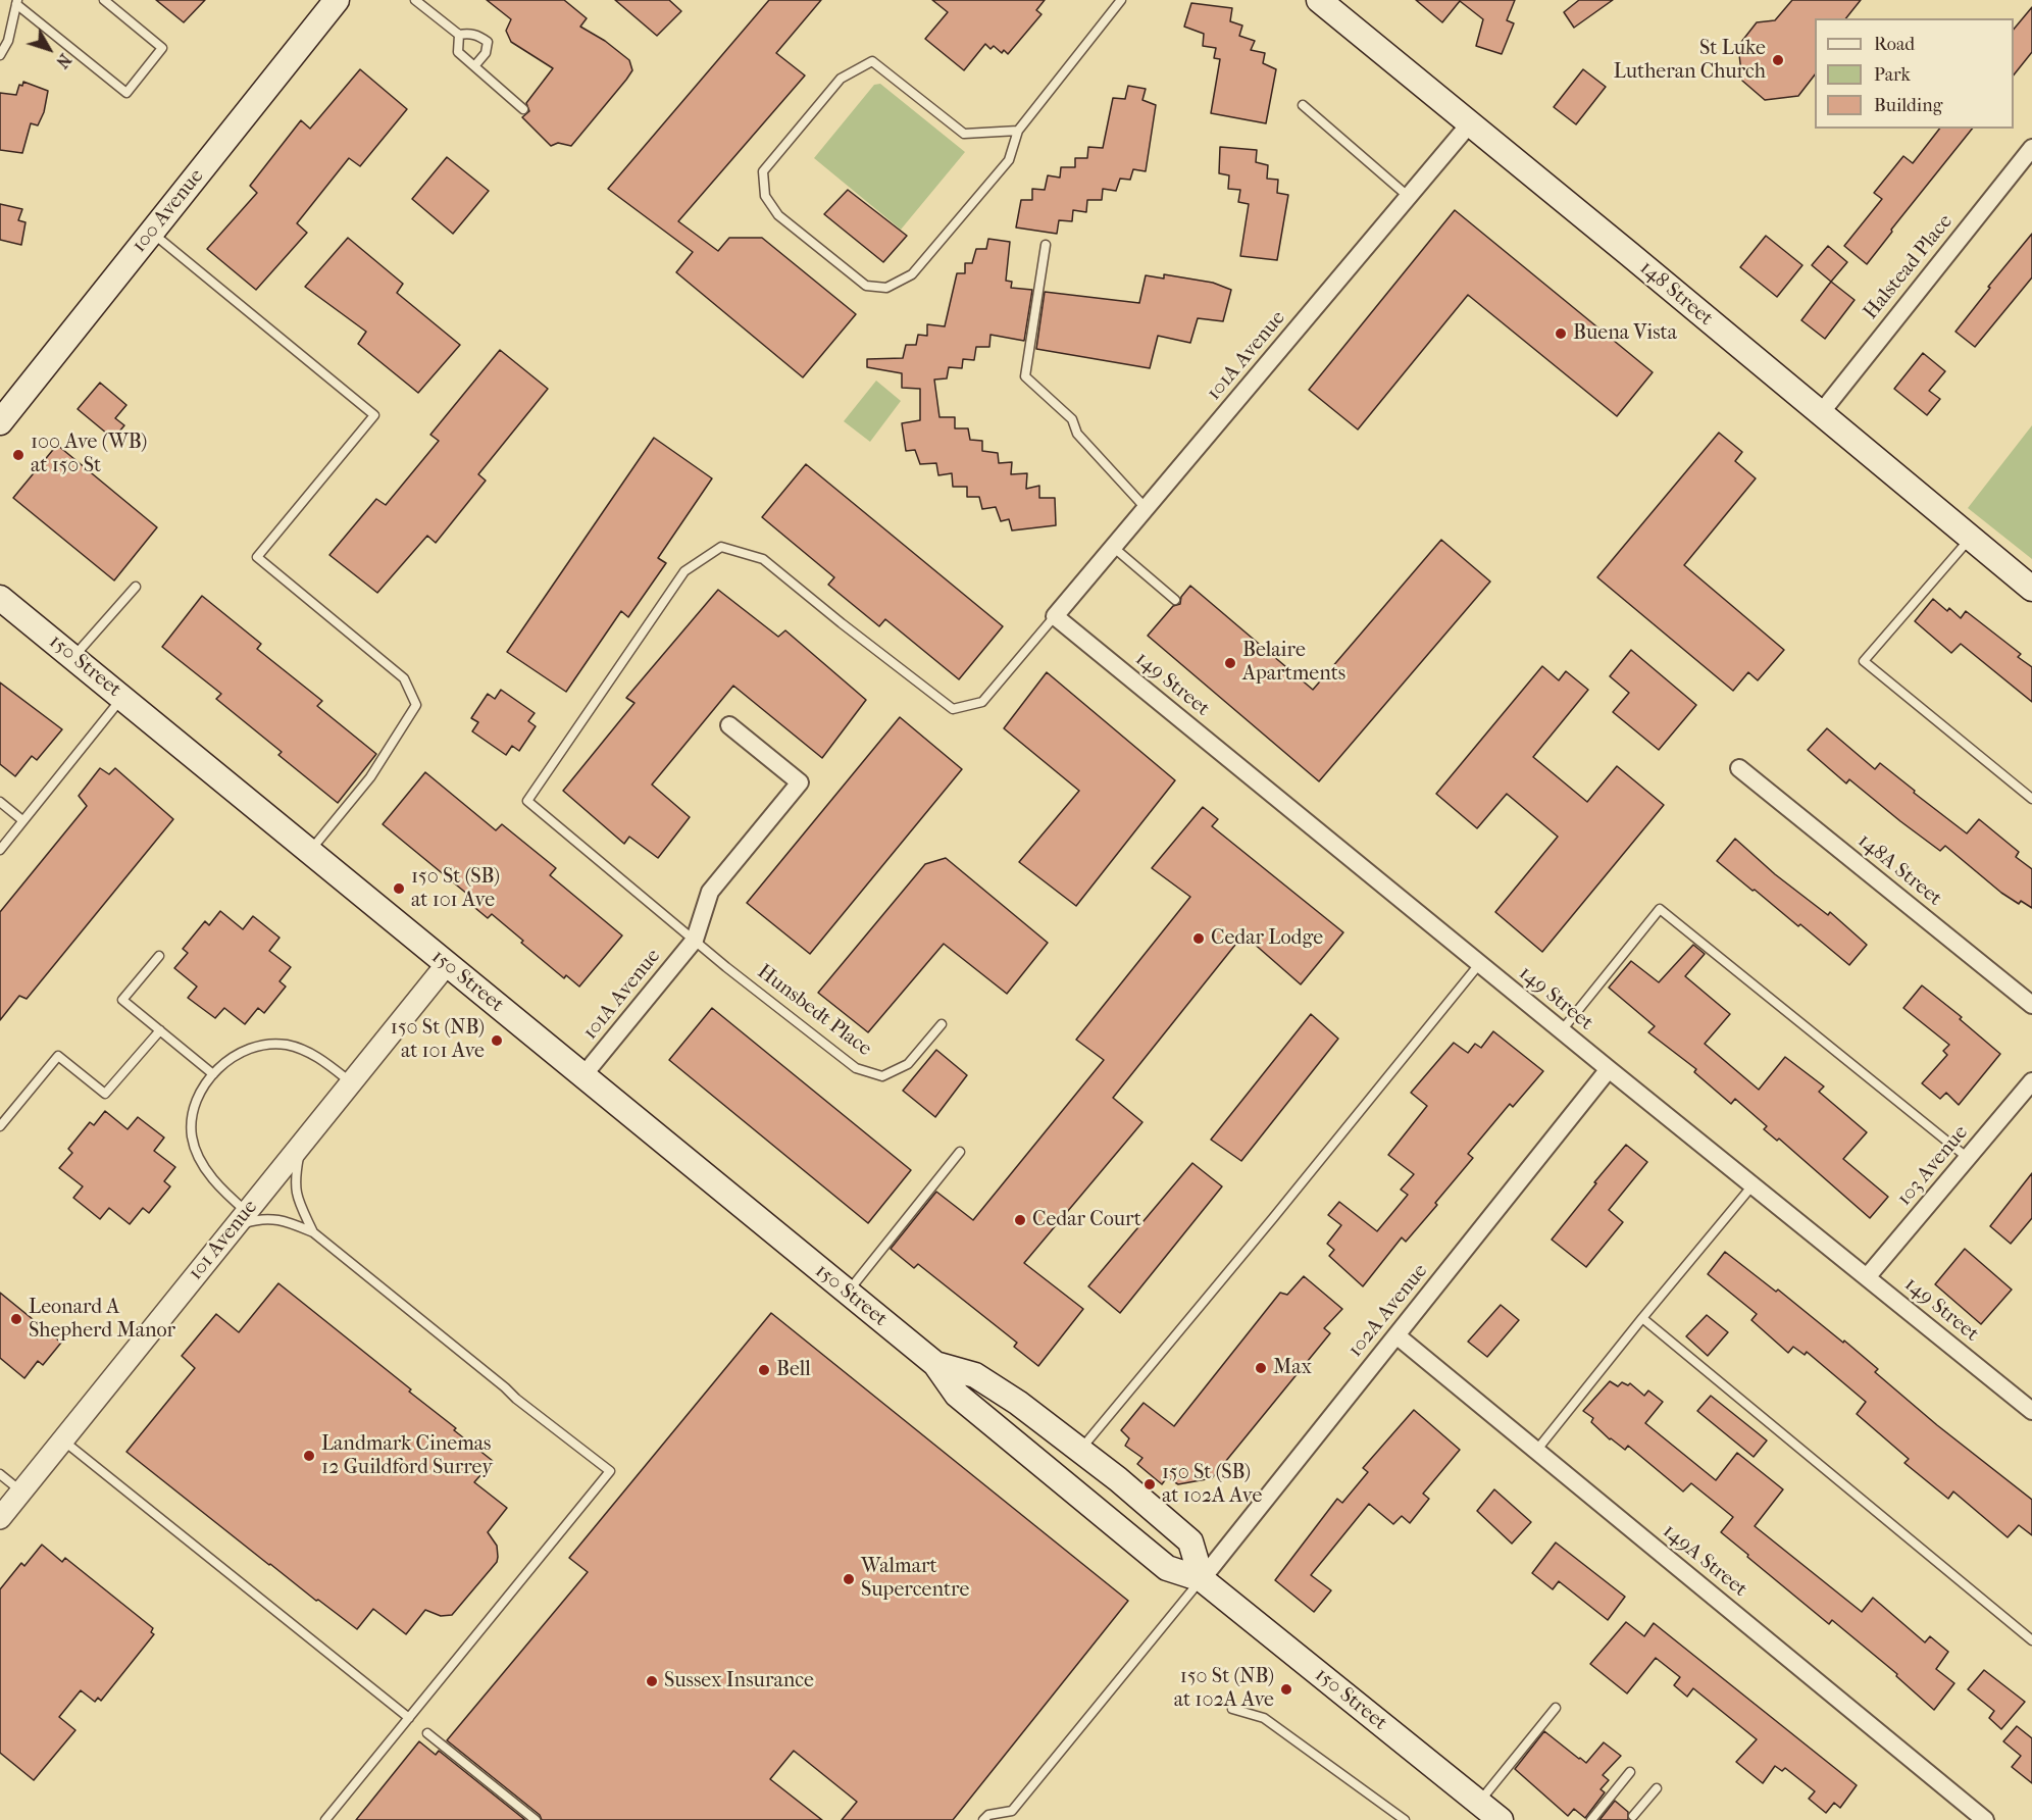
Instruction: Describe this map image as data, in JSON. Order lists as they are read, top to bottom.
{
  "streets": {
    "main road": ["100 Avenue", "148 Street", "150 Street"],
    "street": [
      "Halstead Place",
      "101A Avenue",
      "149 Street",
      "148A Street",
      "103 Avenue",
      "101 Avenue",
      "102A Avenue",
      "149A Street"
    ],
    "lane": ["Hunsbedt Place"]
  },
  "crossings": [
    ["Halstead Place", "148 Street"],
    ["148 Street", "101A Avenue"],
    ["101A Avenue", "150 Street"],
    ["101A Avenue", "149 Street"],
    ["101A Avenue", "Hunsbedt Place"],
    ["150 Street", "101 Avenue"],
    ["150 Street", "102A Avenue"],
    ["149 Street", "Hunsbedt Place"],
    ["149 Street", "103 Avenue"],
    ["149 Street", "102A Avenue"],
    ["102A Avenue", "149A Street"]
  ],
  "places": [
    "St Luke Lutheran Church",
    "Buena Vista",
    "100 Ave (WB) at 150 St",
    "Belaire Apartments",
    "150 St (SB) at 101 Ave",
    "Cedar Lodge",
    "150 St (NB) at 101 Ave",
    "Cedar Court",
    "Leonard A Shepherd Manor",
    "Max",
    "Bell",
    "Landmark Cinemas 12 Guildford Surrey",
    "150 St (SB) at 102A Ave",
    "Walmart Supercentre",
    "Sussex Insurance",
    "150 St (NB) at 102A Ave"
  ],
  "legend": ["Road", "Park", "Building"],
  "north": "bottom right"
}
